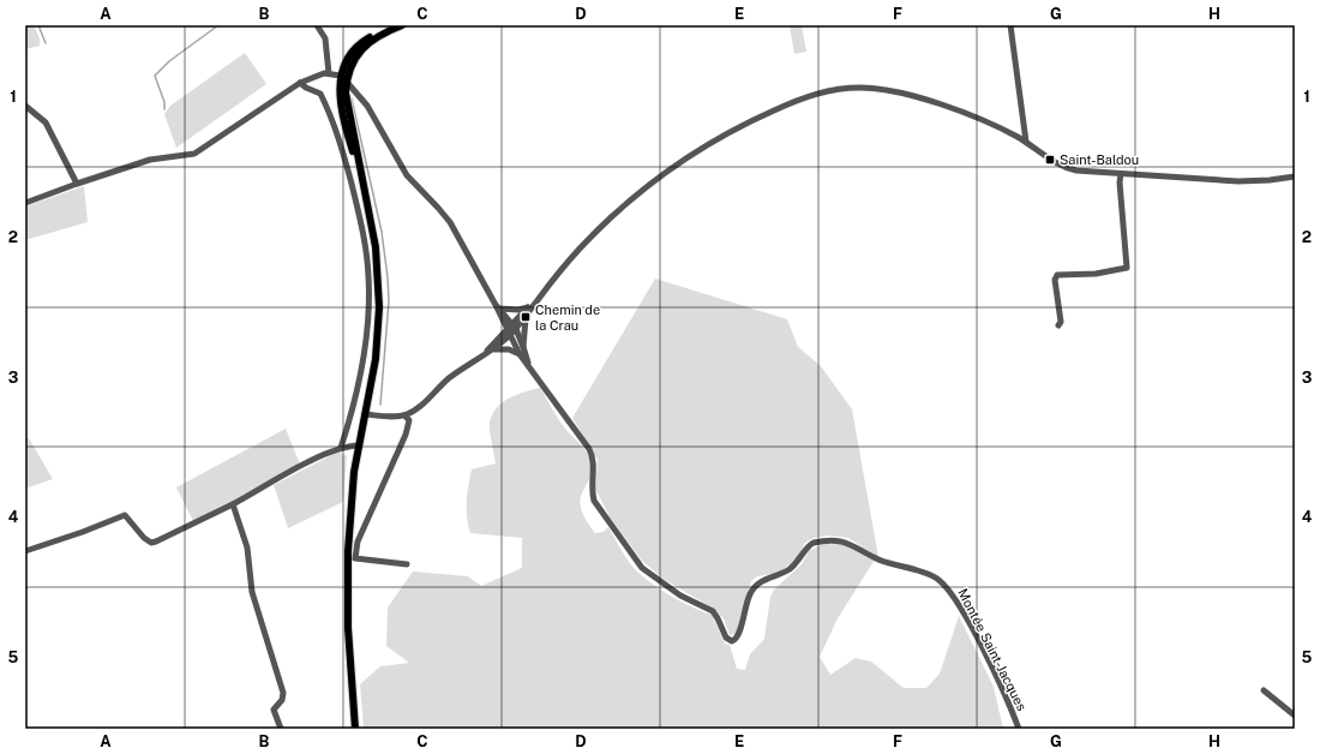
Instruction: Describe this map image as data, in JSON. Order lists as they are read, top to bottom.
{
  "streets": {
    "street": ["Montée Saint-Jacques"]
  },
  "places": {
    "transit": ["Saint-Baldou", "Chemin de la Crau"]
  },
  "grid": {
    "columns": [
      "A",
      "B",
      "C",
      "D",
      "E",
      "F",
      "G",
      "H"
    ],
    "rows": [
      "1",
      "2",
      "3",
      "4",
      "5"
    ]
  }
}
